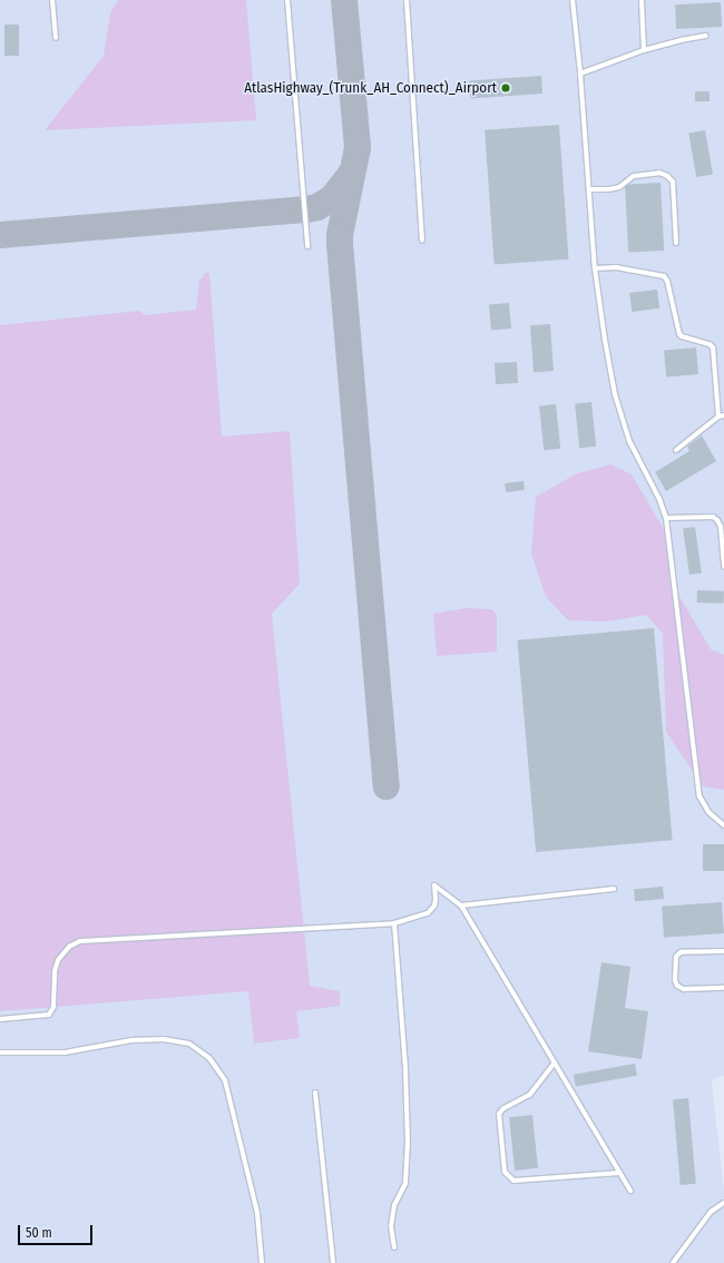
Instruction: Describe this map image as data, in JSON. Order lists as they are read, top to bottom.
{
  "places": ["AtlasHighway_(Trunk_AH_Connect)_Airport"],
  "scale_bar": "50 m"
}
